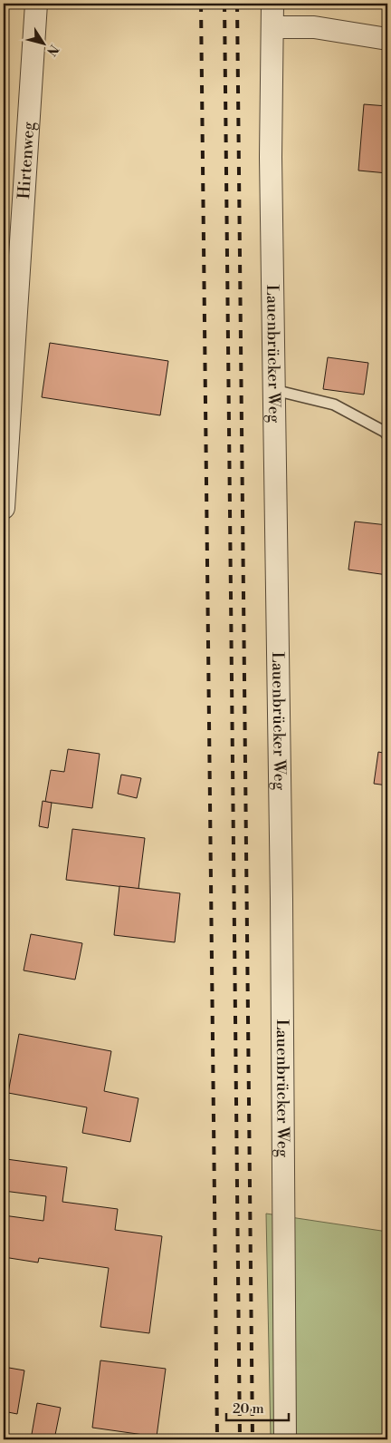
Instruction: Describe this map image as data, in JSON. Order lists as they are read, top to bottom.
{
  "streets": {
    "street": ["Hirtenweg", "Lauenbrücker Weg"]
  },
  "scale_bar": "20 m",
  "north": "bottom right"
}
